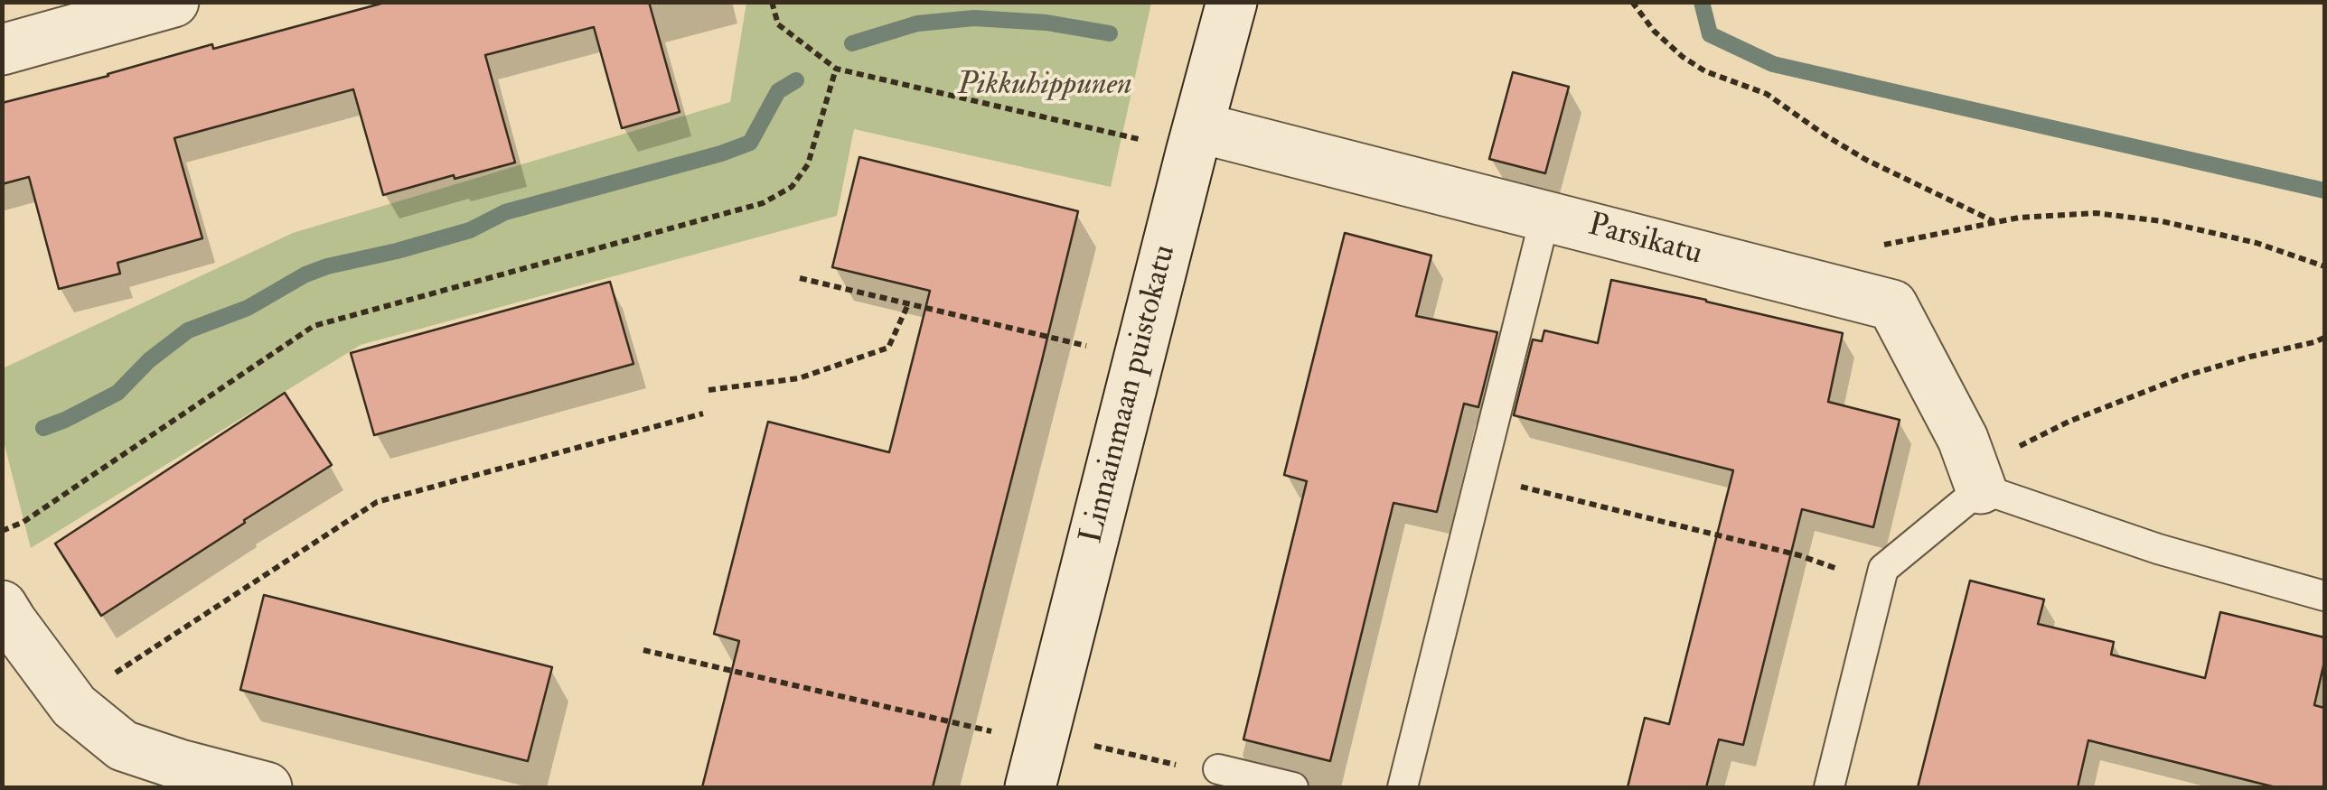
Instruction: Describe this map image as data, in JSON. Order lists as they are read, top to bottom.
{
  "streets": {
    "street": ["Parsikatu", "Linnainmaan puistokatu"]
  },
  "crossings": [
    ["Parsikatu", "Linnainmaan puistokatu"]
  ],
  "parks": ["Pikkuhippunen"]
}
